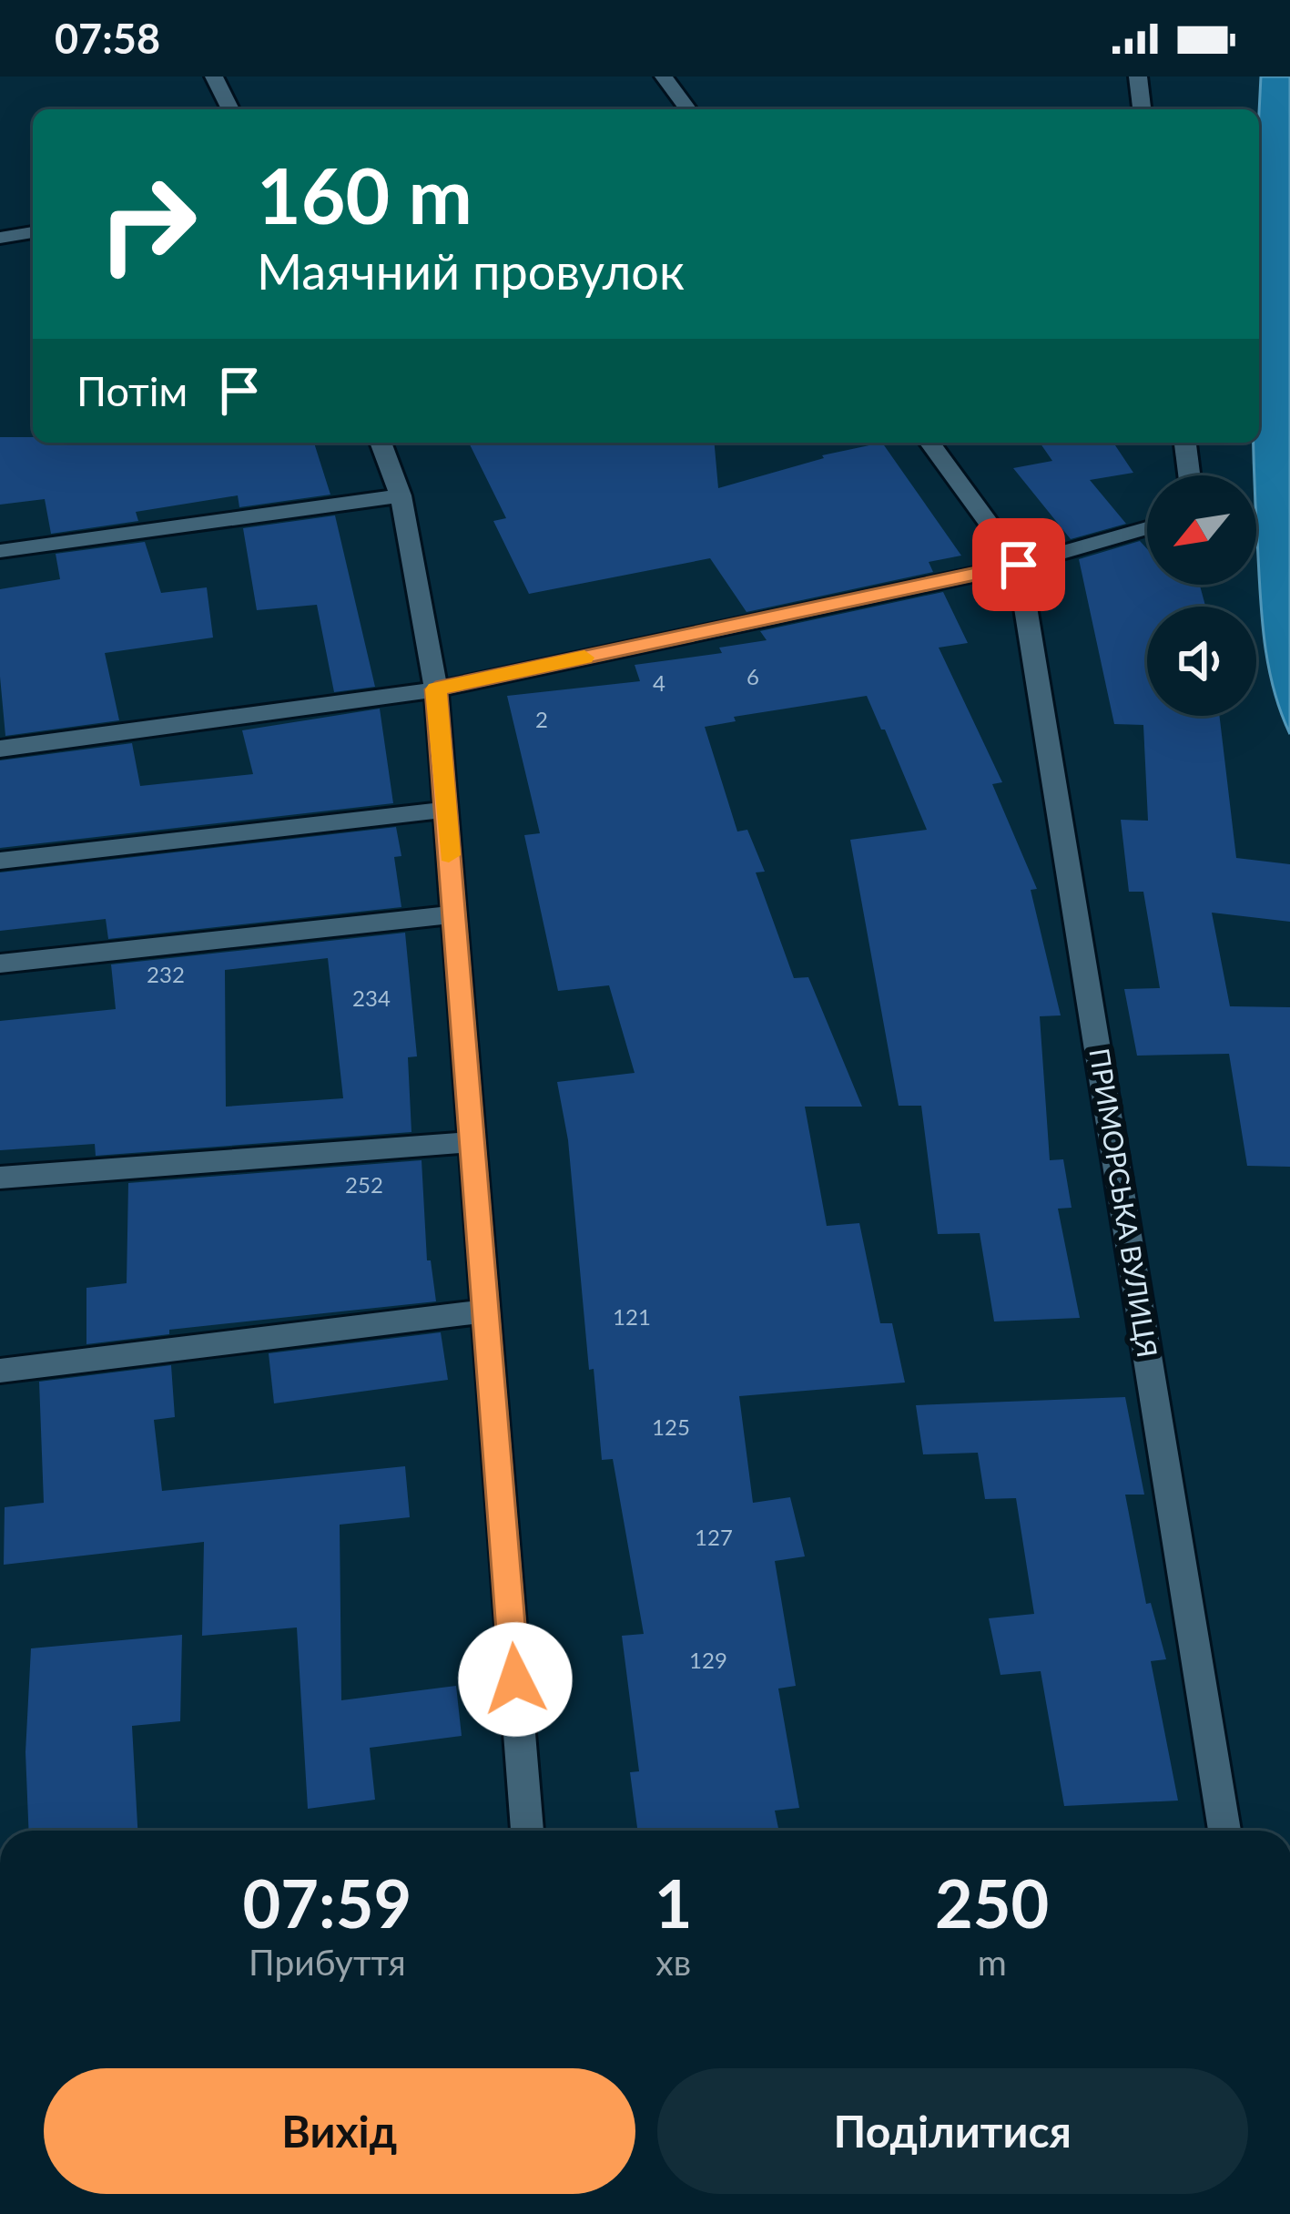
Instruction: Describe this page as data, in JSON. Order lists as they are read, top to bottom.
{
  "streets": {
    "street": ["ПРИМОРСЬКА ВУЛИЦЯ"]
  },
  "house_numbers": [
    "6",
    "4",
    "2",
    "232",
    "234",
    "252",
    "121",
    "125",
    "127",
    "129"
  ],
  "north": "bottom left",
  "page": {
    "status": "07:58",
    "turn": ["160 m", "Маячний провулок"],
    "then": "Потім",
    "eta": [
      "07:59",
      "Прибуття",
      "1",
      "хв",
      "250",
      "m"
    ],
    "buttons": ["Вихід", "Поділитися"]
  }
}
